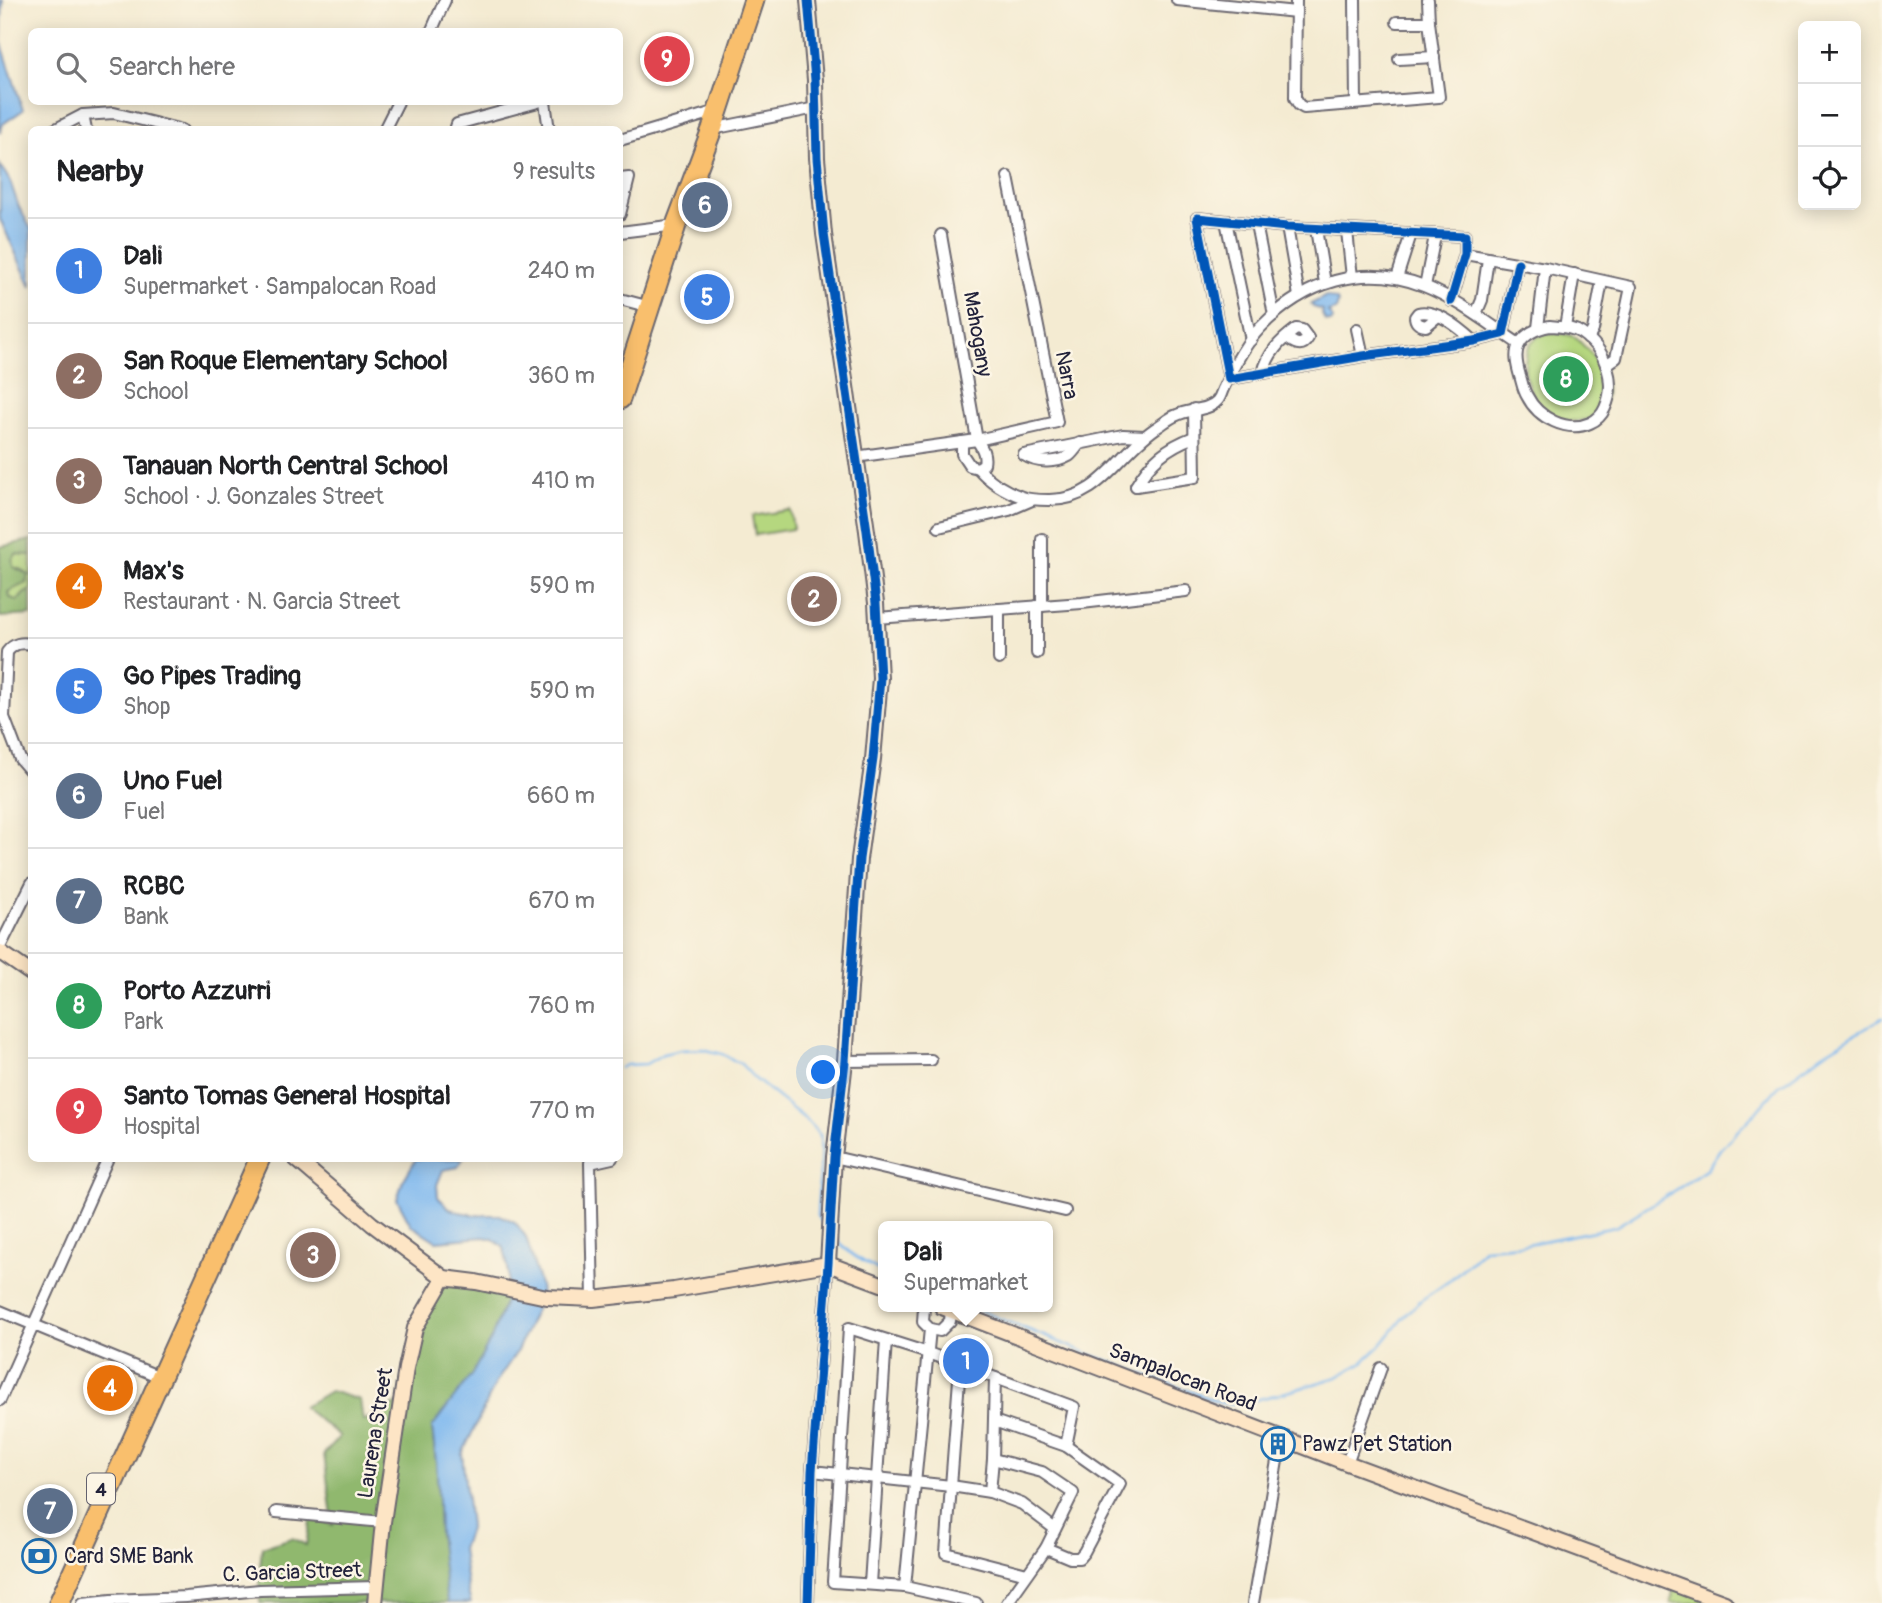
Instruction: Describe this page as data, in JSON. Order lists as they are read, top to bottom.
{
  "streets": {
    "highway": ["4"],
    "street": [
      "Mahogany",
      "Narra",
      "Sampalocan Road",
      "Laurena Street",
      "C. Garcia Street"
    ]
  },
  "crossings": [
    ["Mahogany", "Narra"],
    ["Laurena Street", "C. Garcia Street"]
  ],
  "places": {
    "building": ["Pawz Pet Station"],
    "bank": ["Card SME Bank"]
  },
  "page": {
    "map_buttons": ["+", "−"],
    "search": "Search here",
    "pins": [
      "9",
      "6",
      "5",
      "8",
      "2",
      "3",
      "1",
      "4",
      "7"
    ],
    "heading": ["Nearby", "9 results"],
    "list": [
      {
        "mark": "1",
        "name": "Dali",
        "note": "Supermarket · Sampalocan Road",
        "value": "240 m"
      },
      {
        "mark": "2",
        "name": "San Roque Elementary School",
        "note": "School",
        "value": "360 m"
      },
      {
        "mark": "3",
        "name": "Tanauan North Central School",
        "note": "School · J. Gonzales Street",
        "value": "410 m"
      },
      {
        "mark": "4",
        "name": "Max's",
        "note": "Restaurant · N. Garcia Street",
        "value": "590 m"
      },
      {
        "mark": "5",
        "name": "Go Pipes Trading",
        "note": "Shop",
        "value": "590 m"
      },
      {
        "mark": "6",
        "name": "Uno Fuel",
        "note": "Fuel",
        "value": "660 m"
      },
      {
        "mark": "7",
        "name": "RCBC",
        "note": "Bank",
        "value": "670 m"
      },
      {
        "mark": "8",
        "name": "Porto Azzurri",
        "note": "Park",
        "value": "760 m"
      },
      {
        "mark": "9",
        "name": "Santo Tomas General Hospital",
        "note": "Hospital",
        "value": "770 m"
      }
    ],
    "popup": ["Dali", "Supermarket"]
  }
}
